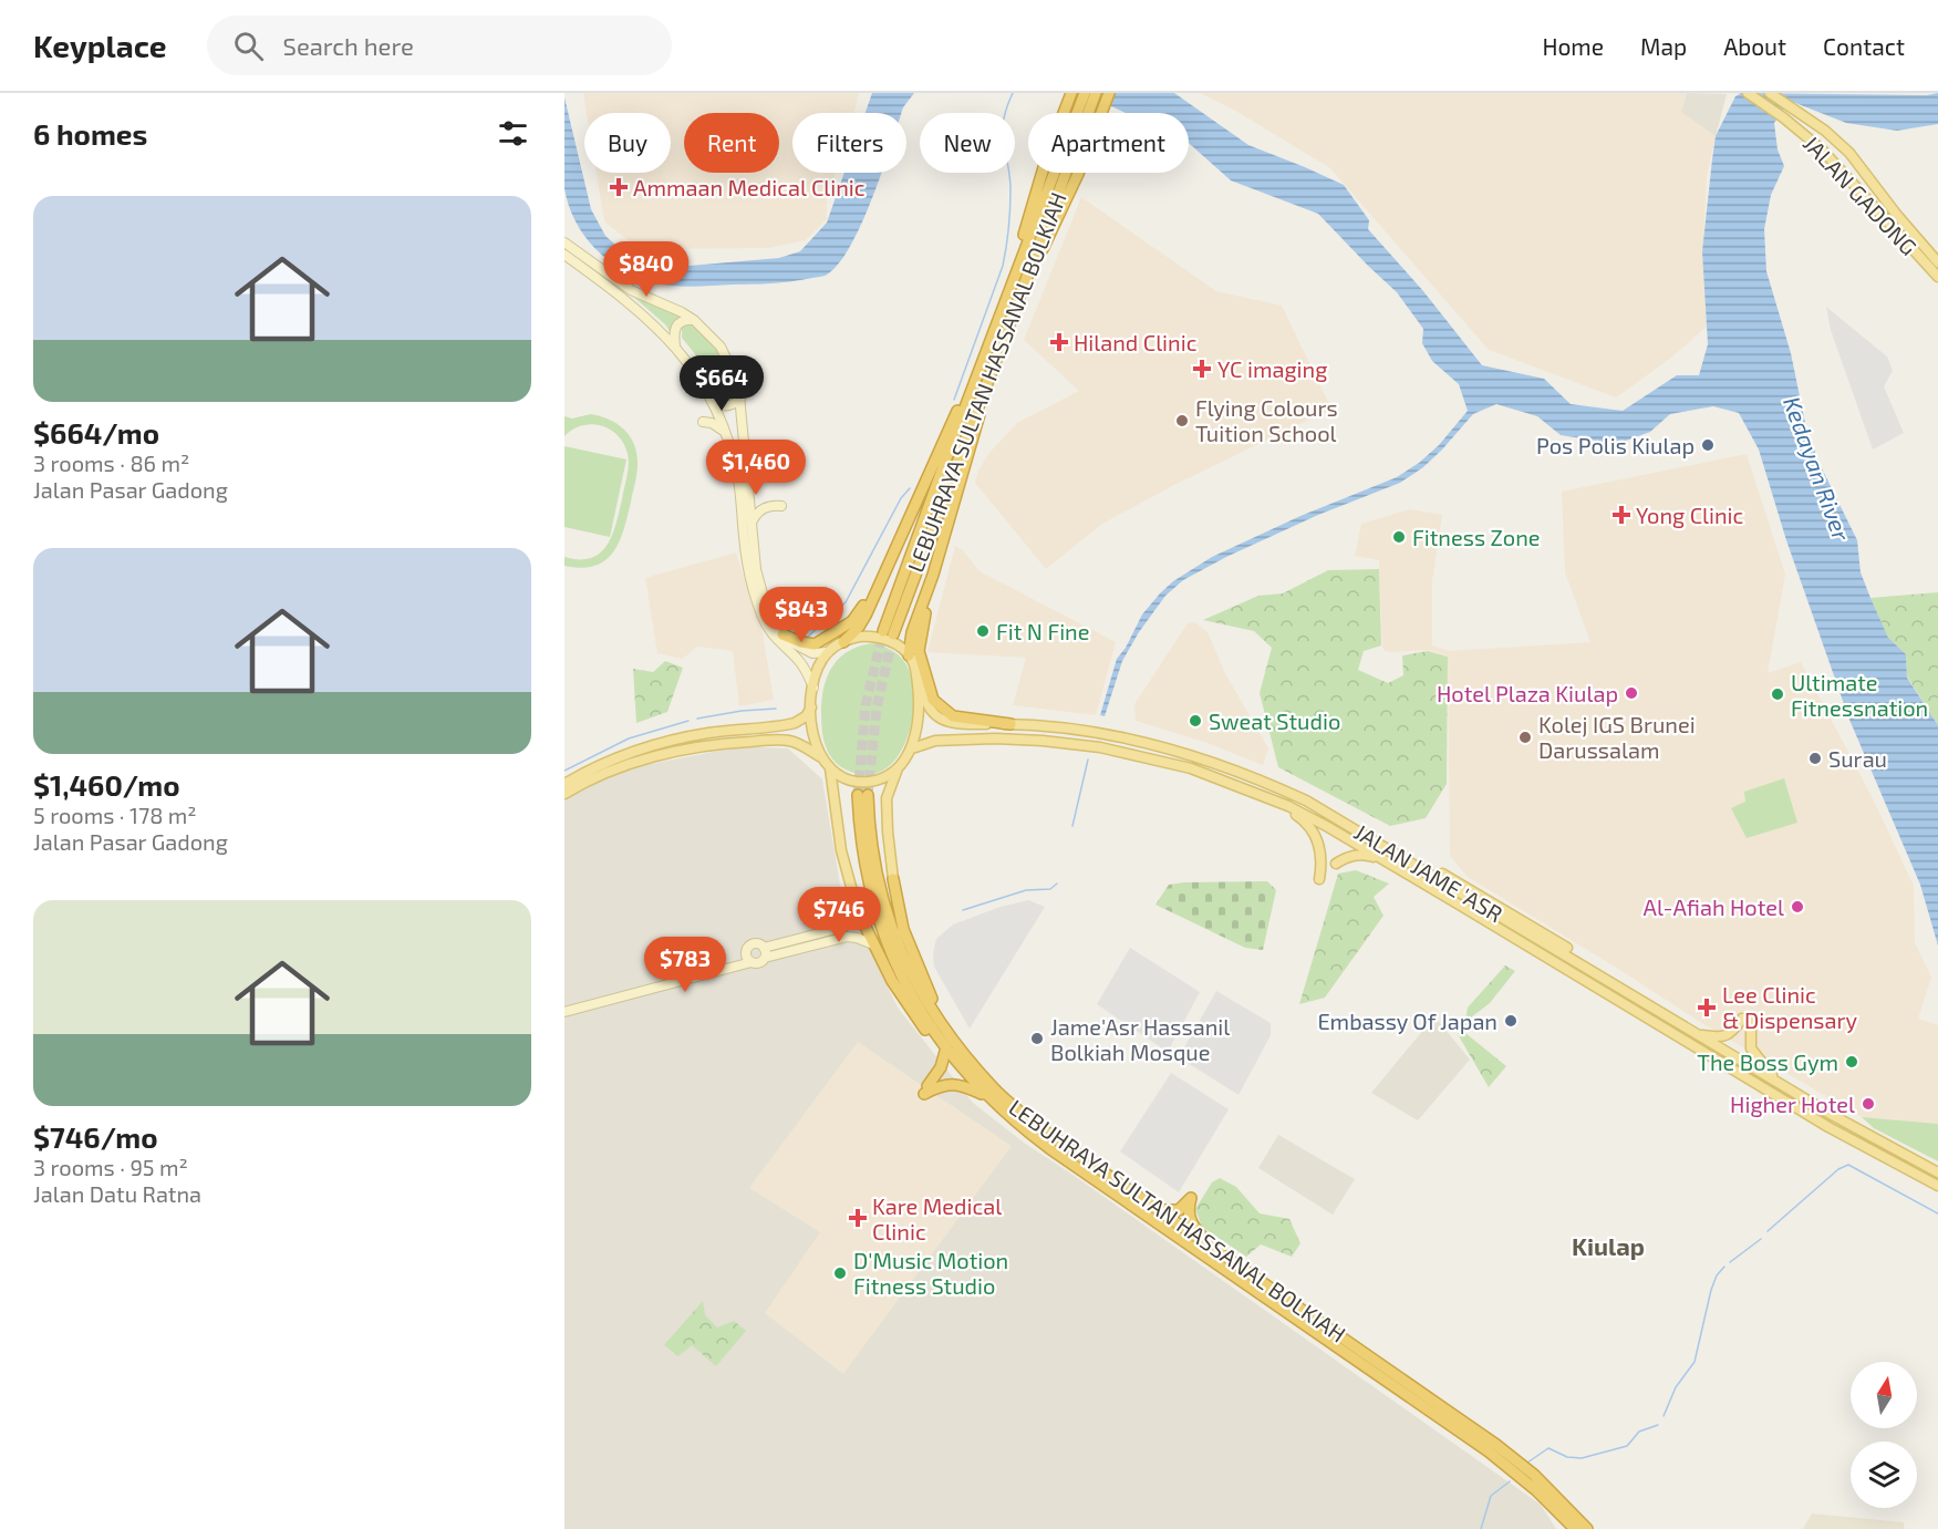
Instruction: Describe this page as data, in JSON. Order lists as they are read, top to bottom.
{
  "streets": {
    "highway": ["LEBUHRAYA SULTAN HASSANAL BOLKIAH"],
    "main road": ["JALAN GADONG", "JALAN JAME 'ASR"]
  },
  "districts": ["Kiulap"],
  "water": ["Kedayan River"],
  "places": {
    "health": [
      "Ammaan Medical Clinic",
      "Hiland Clinic",
      "YC imaging",
      "Yong Clinic",
      "Lee Clinic & Dispensary",
      "Kare Medical Clinic"
    ],
    "other": [
      "Flying Colours Tuition School",
      "Pos Polis Kiulap",
      "Fitness Zone",
      "Fit N Fine",
      "Hotel Plaza Kiulap",
      "Ultimate Fitnessnation",
      "Sweat Studio",
      "Kolej IGS Brunei Darussalam",
      "Surau",
      "Al-Afiah Hotel",
      "Embassy Of Japan",
      "Jame'Asr Hassanil Bolkiah Mosque",
      "The Boss Gym",
      "Higher Hotel",
      "D'Music Motion Fitness Studio"
    ]
  },
  "north": "top",
  "page": {
    "header": "Keyplace",
    "search": "Search here",
    "nav": [
      "Home",
      "Map",
      "About",
      "Contact"
    ],
    "heading": "6 homes",
    "chip": [
      "Buy",
      "Rent",
      "Filters",
      "New",
      "Apartment"
    ],
    "list": [
      {
        "name": "$664/mo",
        "note": "3 rooms · 86 m² · Jalan Pasar Gadong"
      },
      {
        "name": "$1,460/mo",
        "note": "5 rooms · 178 m² · Jalan Pasar Gadong"
      },
      {
        "name": "$746/mo",
        "note": "3 rooms · 95 m² · Jalan Datu Ratna"
      }
    ],
    "price": [
      "$840",
      "$664",
      "$1,460",
      "$843",
      "$746",
      "$783"
    ]
  }
}
